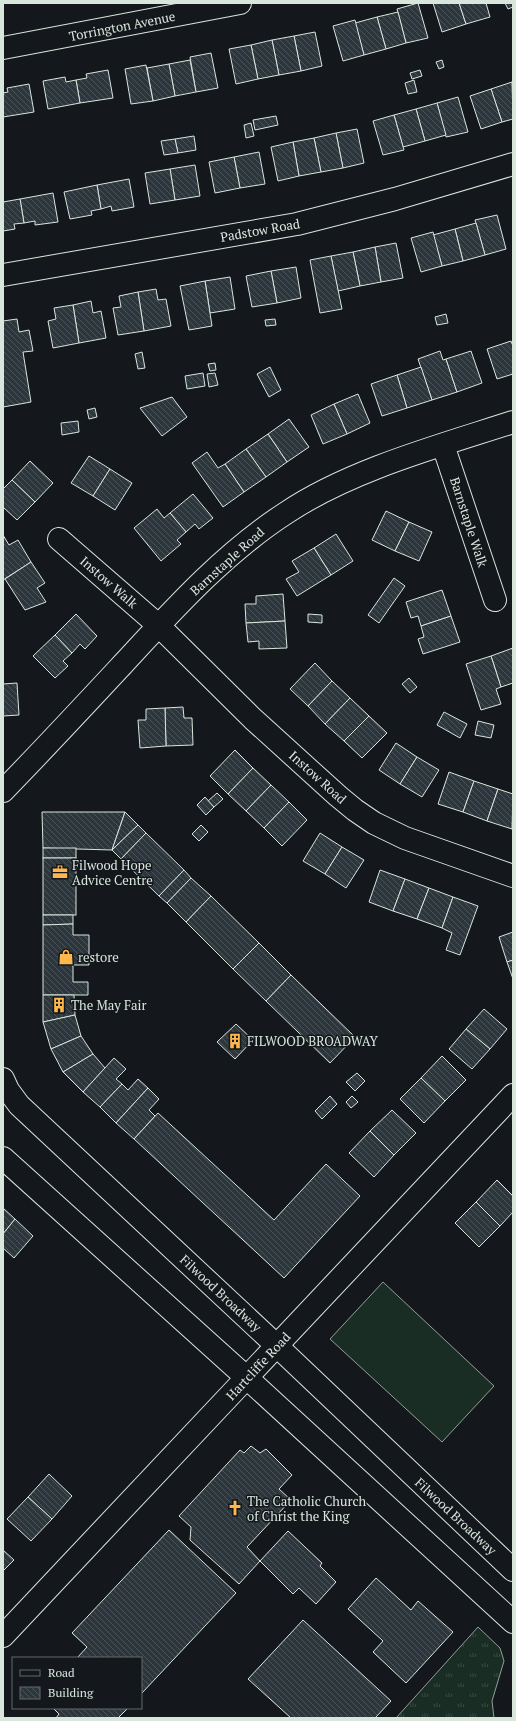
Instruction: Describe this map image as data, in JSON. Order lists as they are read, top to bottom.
{
  "streets": {
    "street": [
      "Torrington Avenue",
      "Padstow Road",
      "Barnstaple Walk",
      "Barnstaple Road",
      "Instow Walk",
      "Instow Road",
      "Filwood Broadway",
      "Hartcliffe Road"
    ]
  },
  "crossings": [
    ["Barnstaple Walk", "Barnstaple Road"],
    ["Barnstaple Road", "Instow Walk"],
    ["Barnstaple Road", "Instow Road"],
    ["Instow Walk", "Instow Road"],
    ["Filwood Broadway", "Hartcliffe Road"]
  ],
  "places": {
    "office": ["Filwood Hope Advice Centre"],
    "shop": ["restore"],
    "building": ["The May Fair", "FILWOOD BROADWAY"],
    "church": ["The Catholic Church of Christ the King"]
  },
  "legend": ["Road", "Building"]
}
